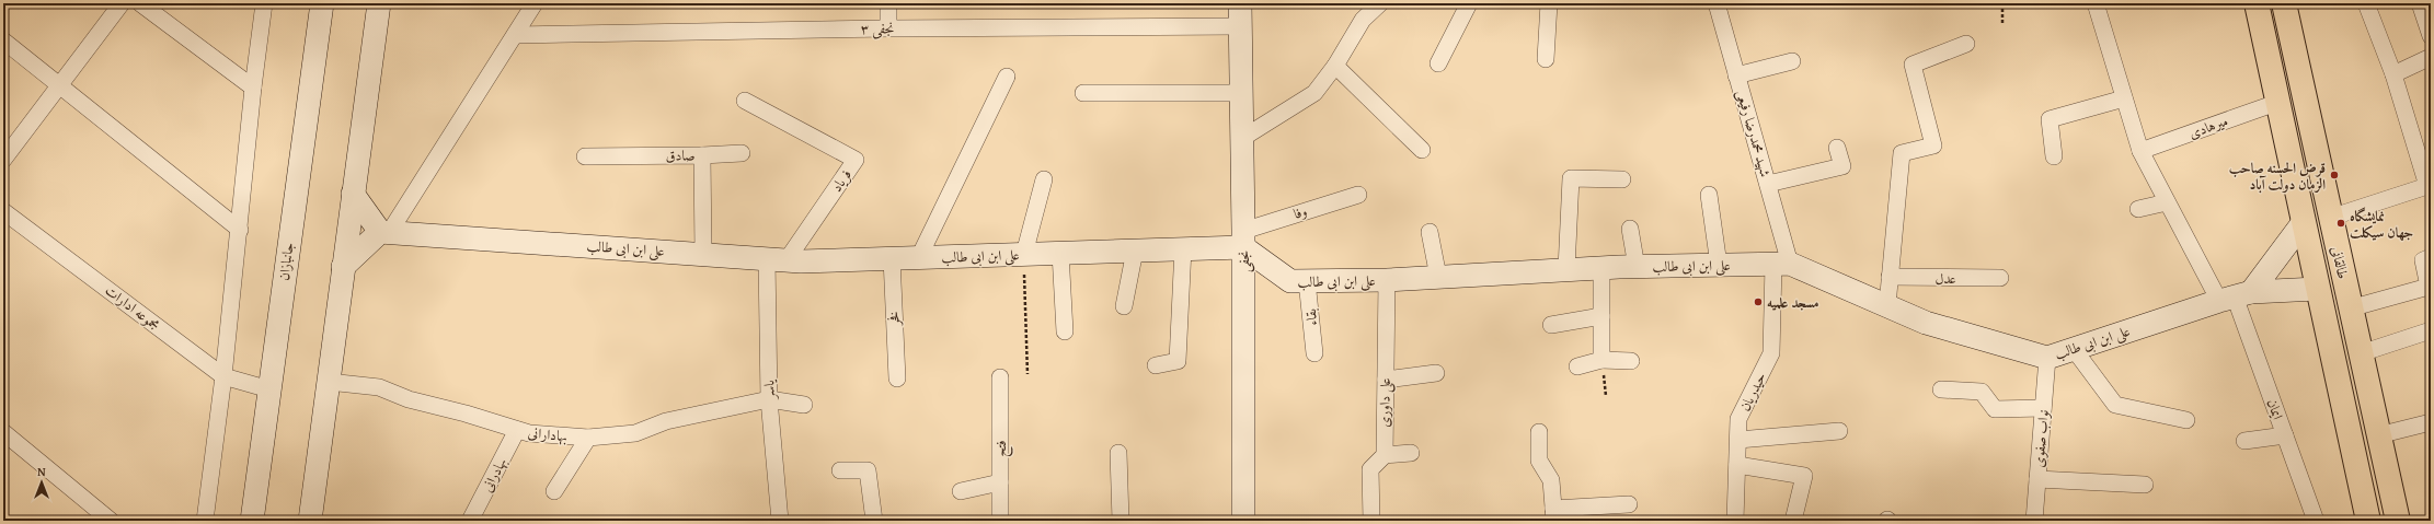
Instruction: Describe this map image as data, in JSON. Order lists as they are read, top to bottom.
{
  "streets": {
    "main road": ["طالقانی"],
    "street": [
      "نجفی ۳",
      "میرهادی",
      "شهید محمدرضا رفیعی",
      "صادق",
      "فریاد",
      "وفا",
      "علی ابن ابی طالب",
      "جانبازان",
      "نجفی",
      "عدل",
      "مجموعه ادارات",
      "بقاء",
      "فخر",
      "یاسر",
      "حیدریان",
      "علی داوری",
      "ایمان",
      "بهادارانی",
      "نواب صفوی",
      "فتح",
      "بهادرانی"
    ]
  },
  "crossings": [
    ["نجفی ۳", "نجفی"],
    ["میرهادی", "طالقانی"],
    ["میرهادی", "ایمان"],
    ["شهید محمدرضا رفیعی", "علی ابن ابی طالب"],
    ["شهید محمدرضا رفیعی", "حیدریان"],
    ["صادق", "علی ابن ابی طالب"],
    ["فریاد", "علی ابن ابی طالب"],
    ["فریاد", "یاسر"],
    ["وفا", "علی ابن ابی طالب"],
    ["وفا", "نجفی"],
    ["علی ابن ابی طالب", "نجفی"],
    ["علی ابن ابی طالب", "طالقانی"],
    ["علی ابن ابی طالب", "بقاء"],
    ["علی ابن ابی طالب", "فخر"],
    ["علی ابن ابی طالب", "یاسر"],
    ["علی ابن ابی طالب", "حیدریان"],
    ["علی ابن ابی طالب", "علی داوری"],
    ["علی ابن ابی طالب", "ایمان"],
    ["علی ابن ابی طالب", "نواب صفوی"],
    ["جانبازان", "مجموعه ادارات"],
    ["یاسر", "بهادارانی"],
    ["بهادارانی", "بهادرانی"]
  ],
  "places": ["قرض الحسنه صاحب الزمان دولت آباد", "نمایشگاه جهان سیکلت", "مسجد علمیه"],
  "north": "top"
}
